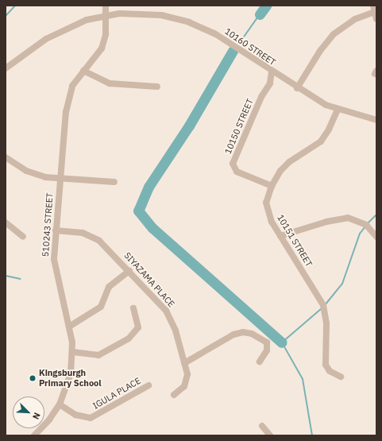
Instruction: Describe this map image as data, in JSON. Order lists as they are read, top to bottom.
{
  "streets": {
    "street": [
      "10160 STREET",
      "10150 STREET",
      "510243 STREET",
      "10151 STREET",
      "SIYAZAMA PLACE",
      "IGULA PLACE"
    ]
  },
  "crossings": [
    ["10160 STREET", "10150 STREET"],
    ["10160 STREET", "510243 STREET"],
    ["10160 STREET", "10151 STREET"],
    ["10150 STREET", "10151 STREET"],
    ["510243 STREET", "SIYAZAMA PLACE"],
    ["510243 STREET", "IGULA PLACE"]
  ],
  "places": ["Kingsburgh Primary School"],
  "north": "bottom right"
}
